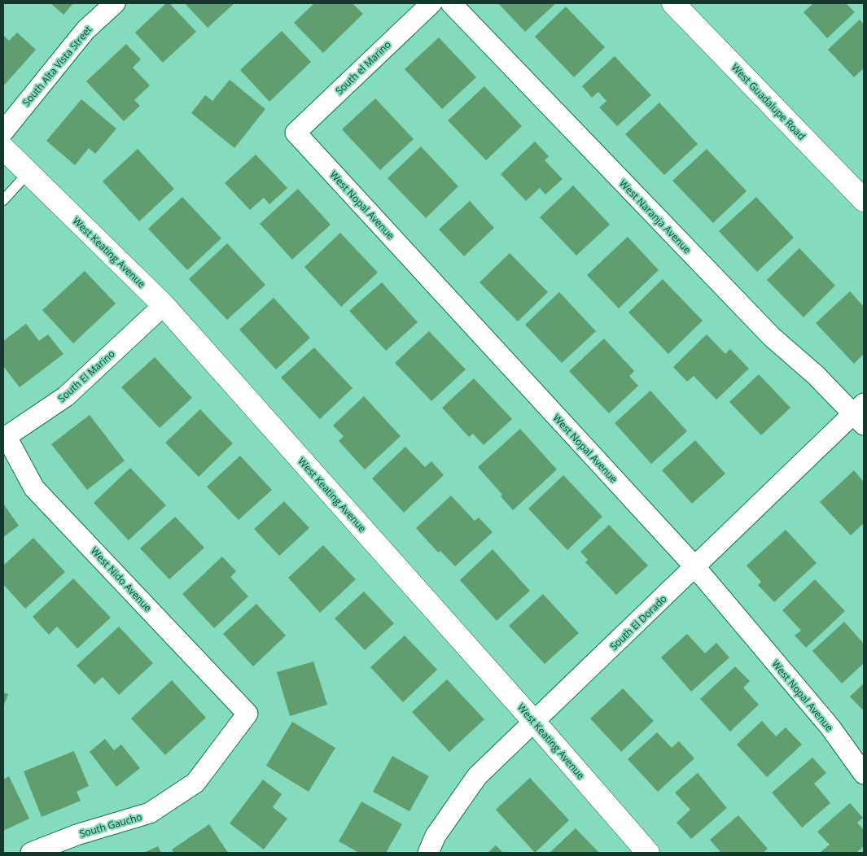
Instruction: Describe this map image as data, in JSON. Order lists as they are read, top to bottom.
{
  "streets": {
    "street": [
      "South Alta Vista Street",
      "South el Marino",
      "West Guadalupe Road",
      "West Nopal Avenue",
      "West Naranja Avenue",
      "West Keating Avenue",
      "South El Marino",
      "West Nido Avenue",
      "South El Dorado",
      "South Gaucho"
    ]
  },
  "crossings": [
    ["South el Marino", "West Nopal Avenue"],
    ["West Nopal Avenue", "South El Dorado"],
    ["West Naranja Avenue", "South El Dorado"],
    ["West Keating Avenue", "South El Marino"],
    ["West Keating Avenue", "South El Dorado"],
    ["South El Marino", "West Nido Avenue"],
    ["West Nido Avenue", "South Gaucho"]
  ]
}
